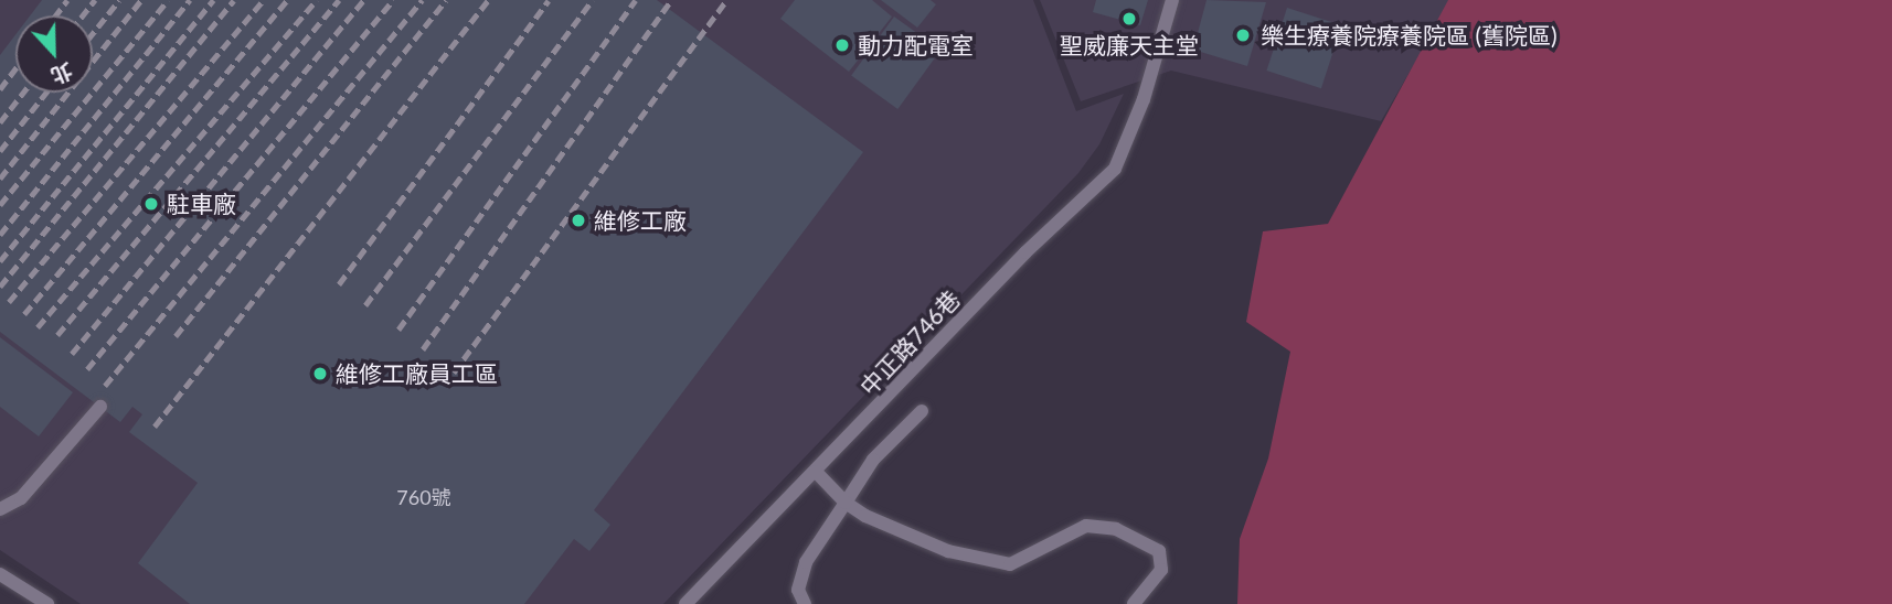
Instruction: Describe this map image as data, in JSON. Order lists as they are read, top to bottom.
{
  "streets": {
    "lane": ["中正路746巷"]
  },
  "places": [
    "聖威廉天主堂",
    "樂生療養院療養院區 (舊院區)",
    "動力配電室",
    "駐車廠",
    "維修工廠",
    "維修工廠員工區"
  ],
  "house_numbers": ["760號"],
  "north": "bottom"
}
